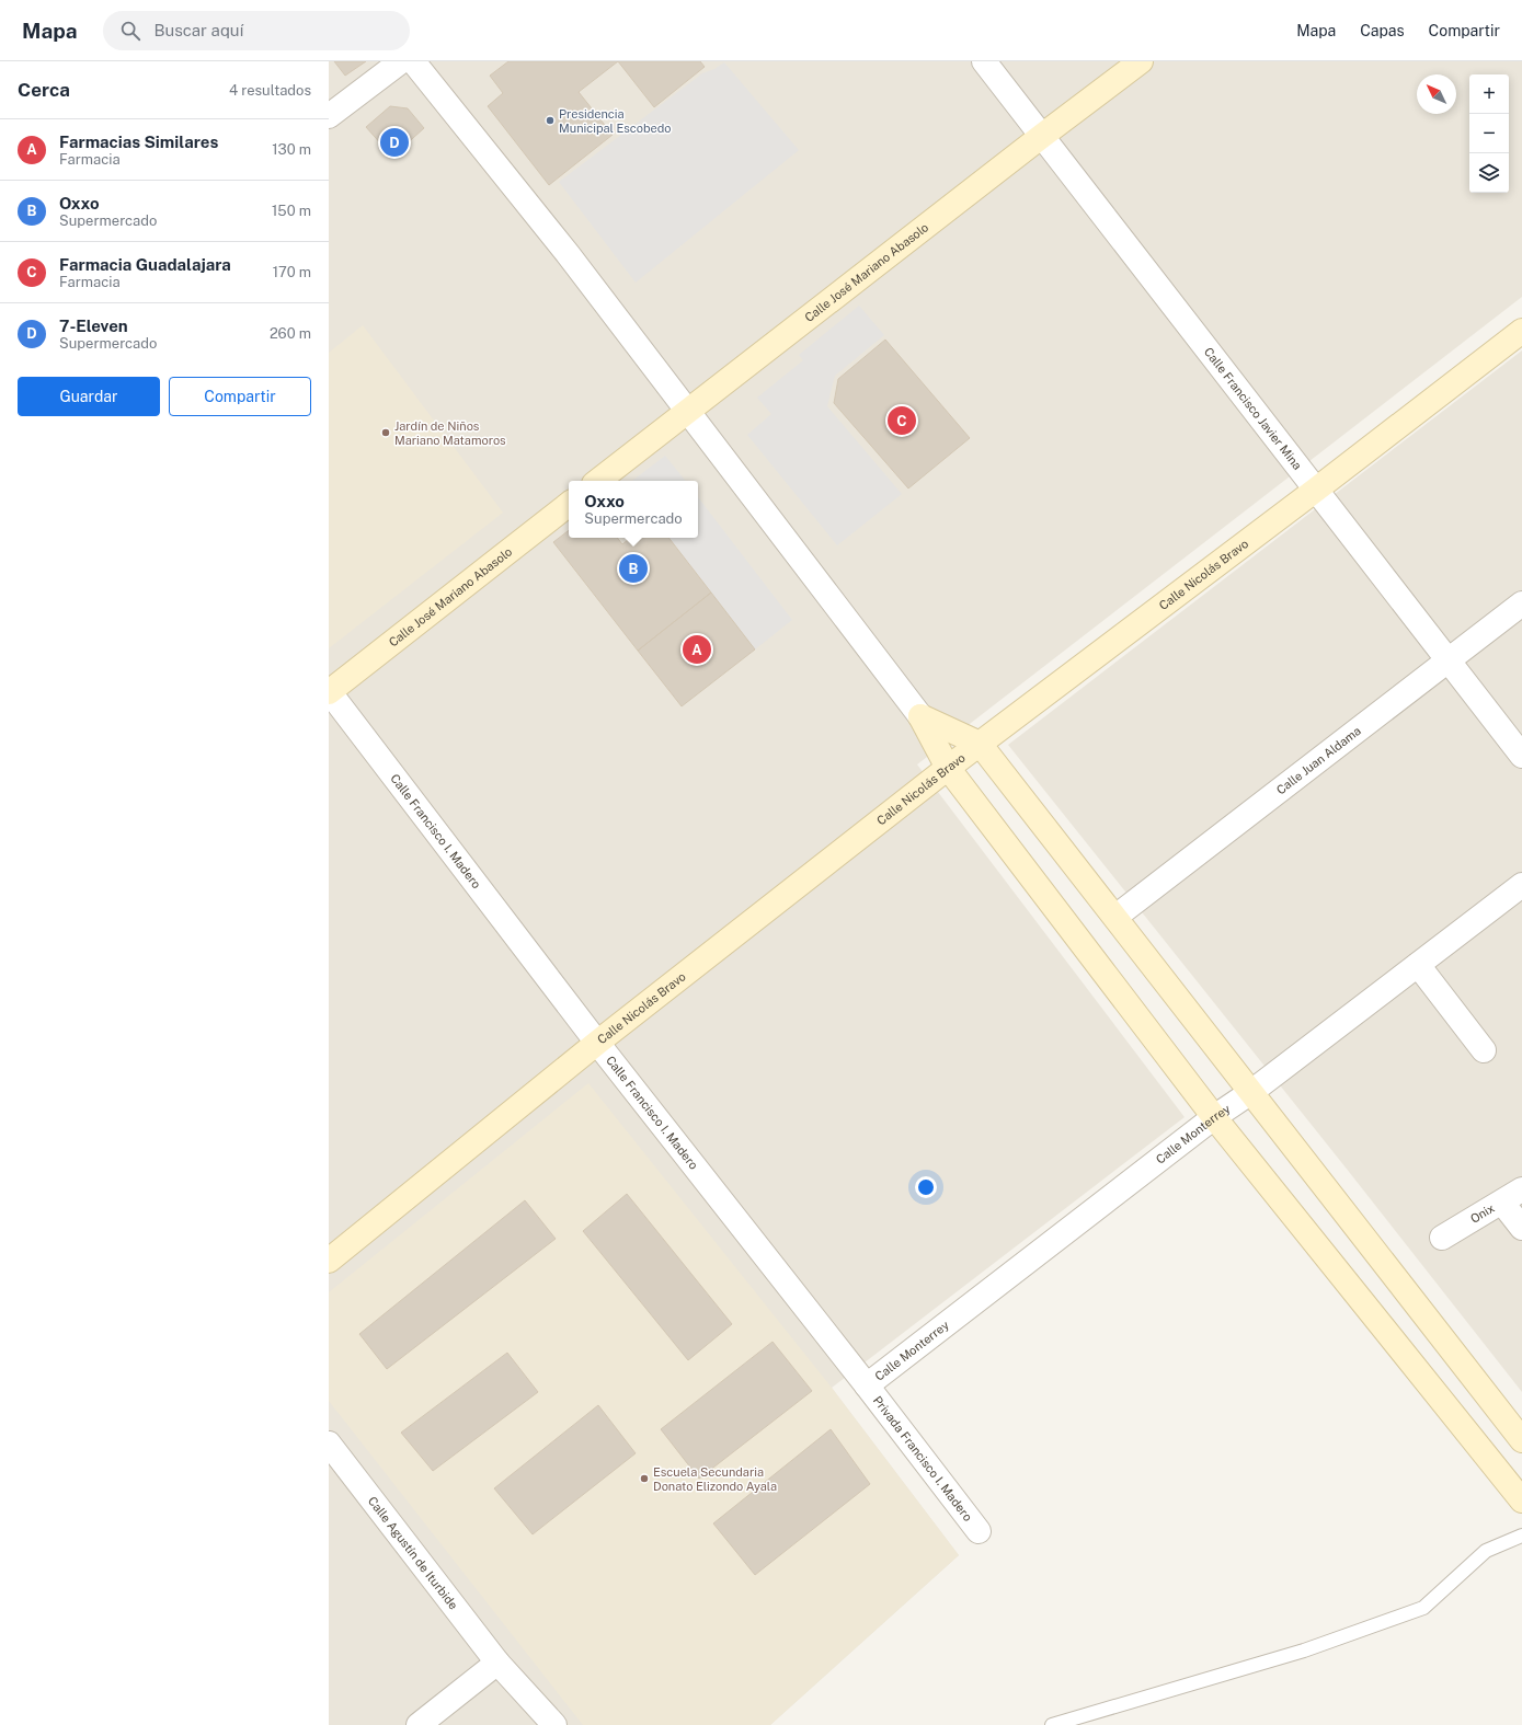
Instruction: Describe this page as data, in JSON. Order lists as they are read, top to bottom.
{
  "streets": {
    "street": [
      "Calle José Mariano Abasolo",
      "Calle Francisco Javier Mina",
      "Calle Nicolás Bravo",
      "Calle Juan Aldama",
      "Calle Francisco I. Madero",
      "Calle Monterrey",
      "Onix",
      "Privada Francisco I. Madero",
      "Calle Agustín de Iturbide"
    ]
  },
  "crossings": [
    ["Calle José Mariano Abasolo", "Calle Francisco Javier Mina"],
    ["Calle José Mariano Abasolo", "Calle Francisco I. Madero"],
    ["Calle Francisco Javier Mina", "Calle Nicolás Bravo"],
    ["Calle Francisco Javier Mina", "Calle Juan Aldama"],
    ["Calle Nicolás Bravo", "Calle Francisco I. Madero"],
    ["Calle Francisco I. Madero", "Calle Monterrey"],
    ["Calle Francisco I. Madero", "Privada Francisco I. Madero"],
    ["Calle Monterrey", "Privada Francisco I. Madero"]
  ],
  "places": ["Presidencia Municipal Escobedo", "Jardín de Niños Mariano Matamoros", "Escuela Secundaria Donato Elizondo Ayala"],
  "north": "top left",
  "page": {
    "header": "Mapa",
    "search": "Buscar aquí",
    "nav": ["Mapa", "Capas", "Compartir"],
    "heading": ["Cerca", "4 resultados"],
    "map_buttons": ["+", "−"],
    "list": [
      {
        "mark": "A",
        "name": "Farmacias Similares",
        "note": "Farmacia",
        "value": "130 m"
      },
      {
        "mark": "B",
        "name": "Oxxo",
        "note": "Supermercado",
        "value": "150 m"
      },
      {
        "mark": "C",
        "name": "Farmacia Guadalajara",
        "note": "Farmacia",
        "value": "170 m"
      },
      {
        "mark": "D",
        "name": "7-Eleven",
        "note": "Supermercado",
        "value": "260 m"
      }
    ],
    "pins": [
      "D",
      "C",
      "B",
      "A"
    ],
    "buttons": ["Guardar", "Compartir"],
    "popup": ["Oxxo", "Supermercado"]
  }
}
